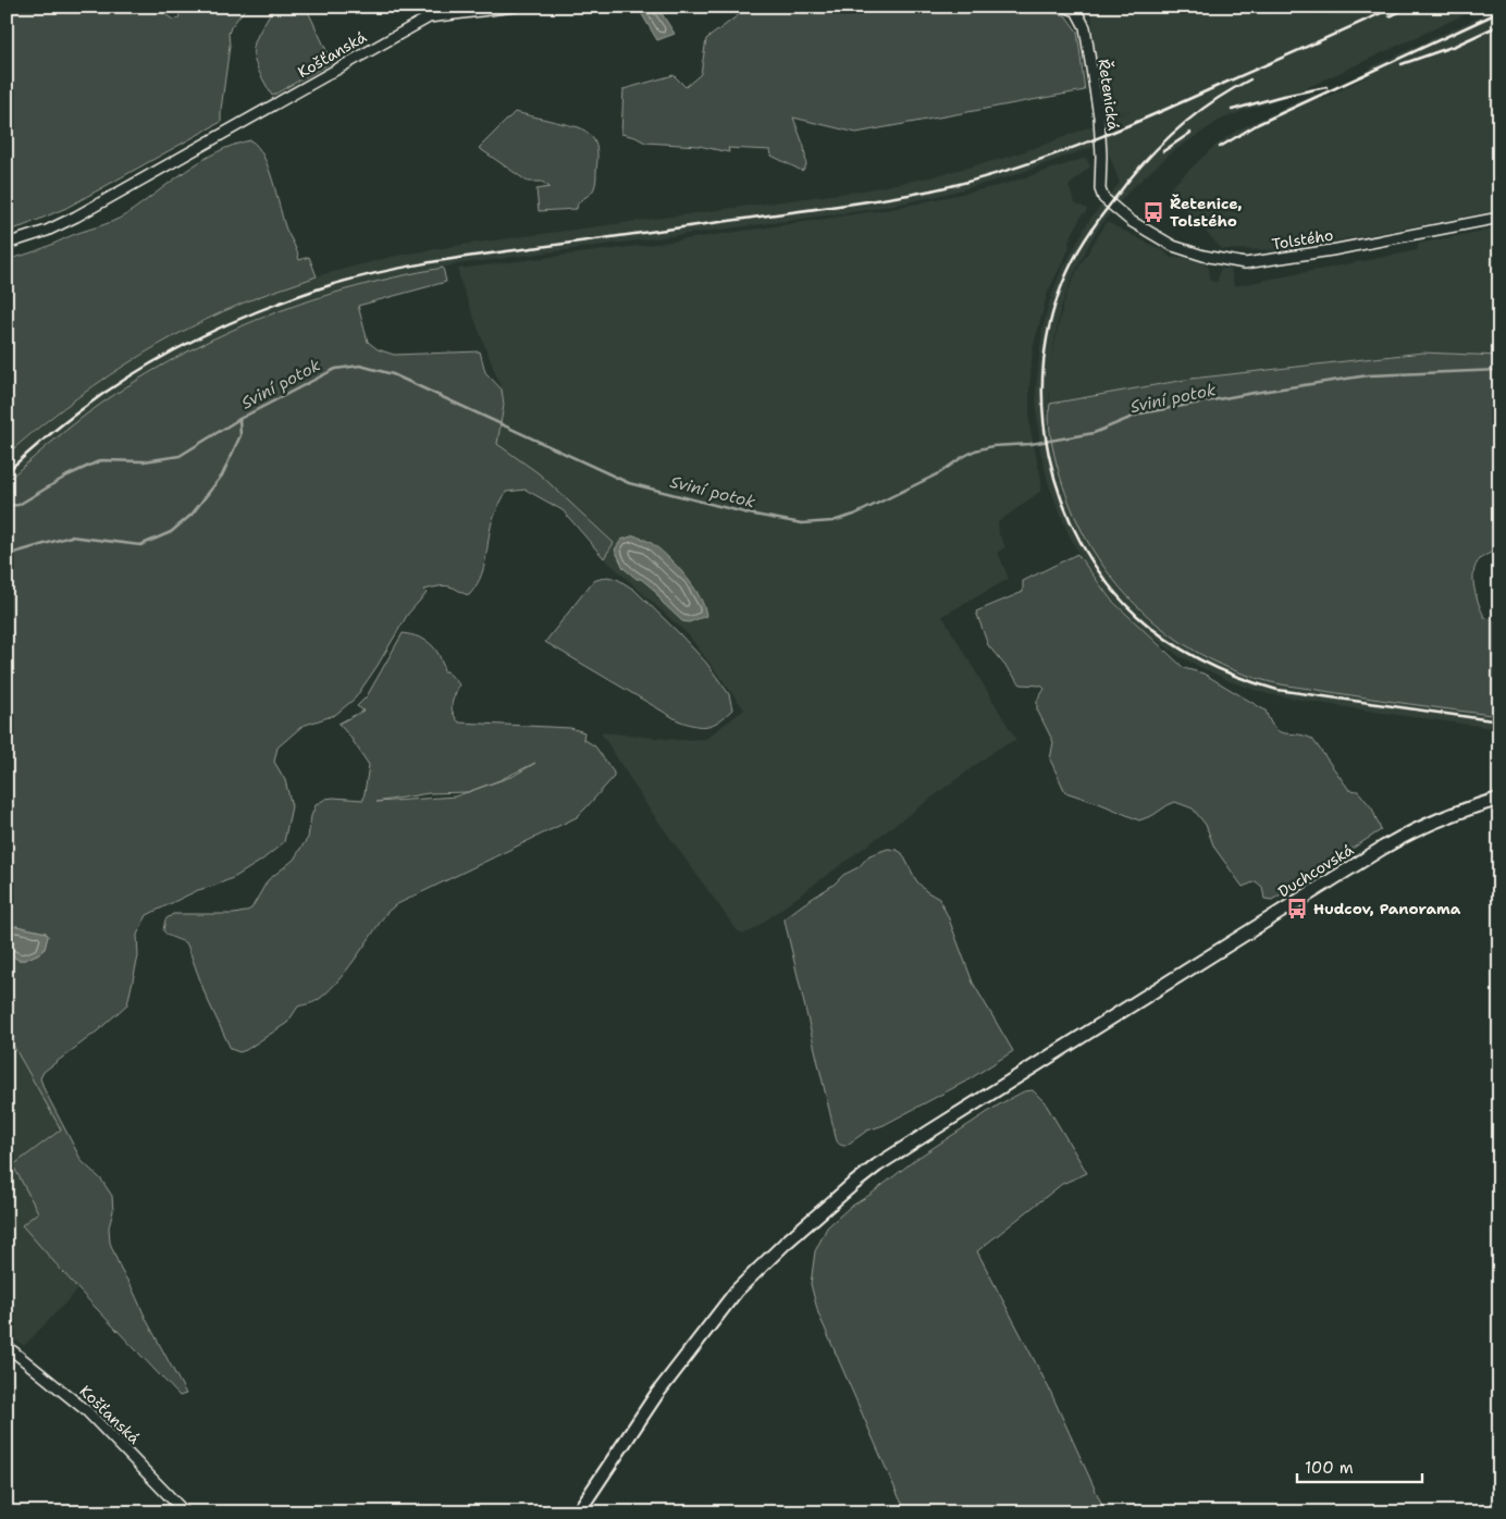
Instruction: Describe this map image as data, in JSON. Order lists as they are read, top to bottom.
{
  "streets": {
    "main road": ["Duchcovská"],
    "street": ["Košťanská", "Řetenická", "Tolstého"]
  },
  "crossings": [
    ["Řetenická", "Tolstého"]
  ],
  "water": ["Sviní potok"],
  "places": {
    "bus stop": ["Řetenice, Tolstého", "Hudcov, Panorama"]
  },
  "scale_bar": "100 m"
}
